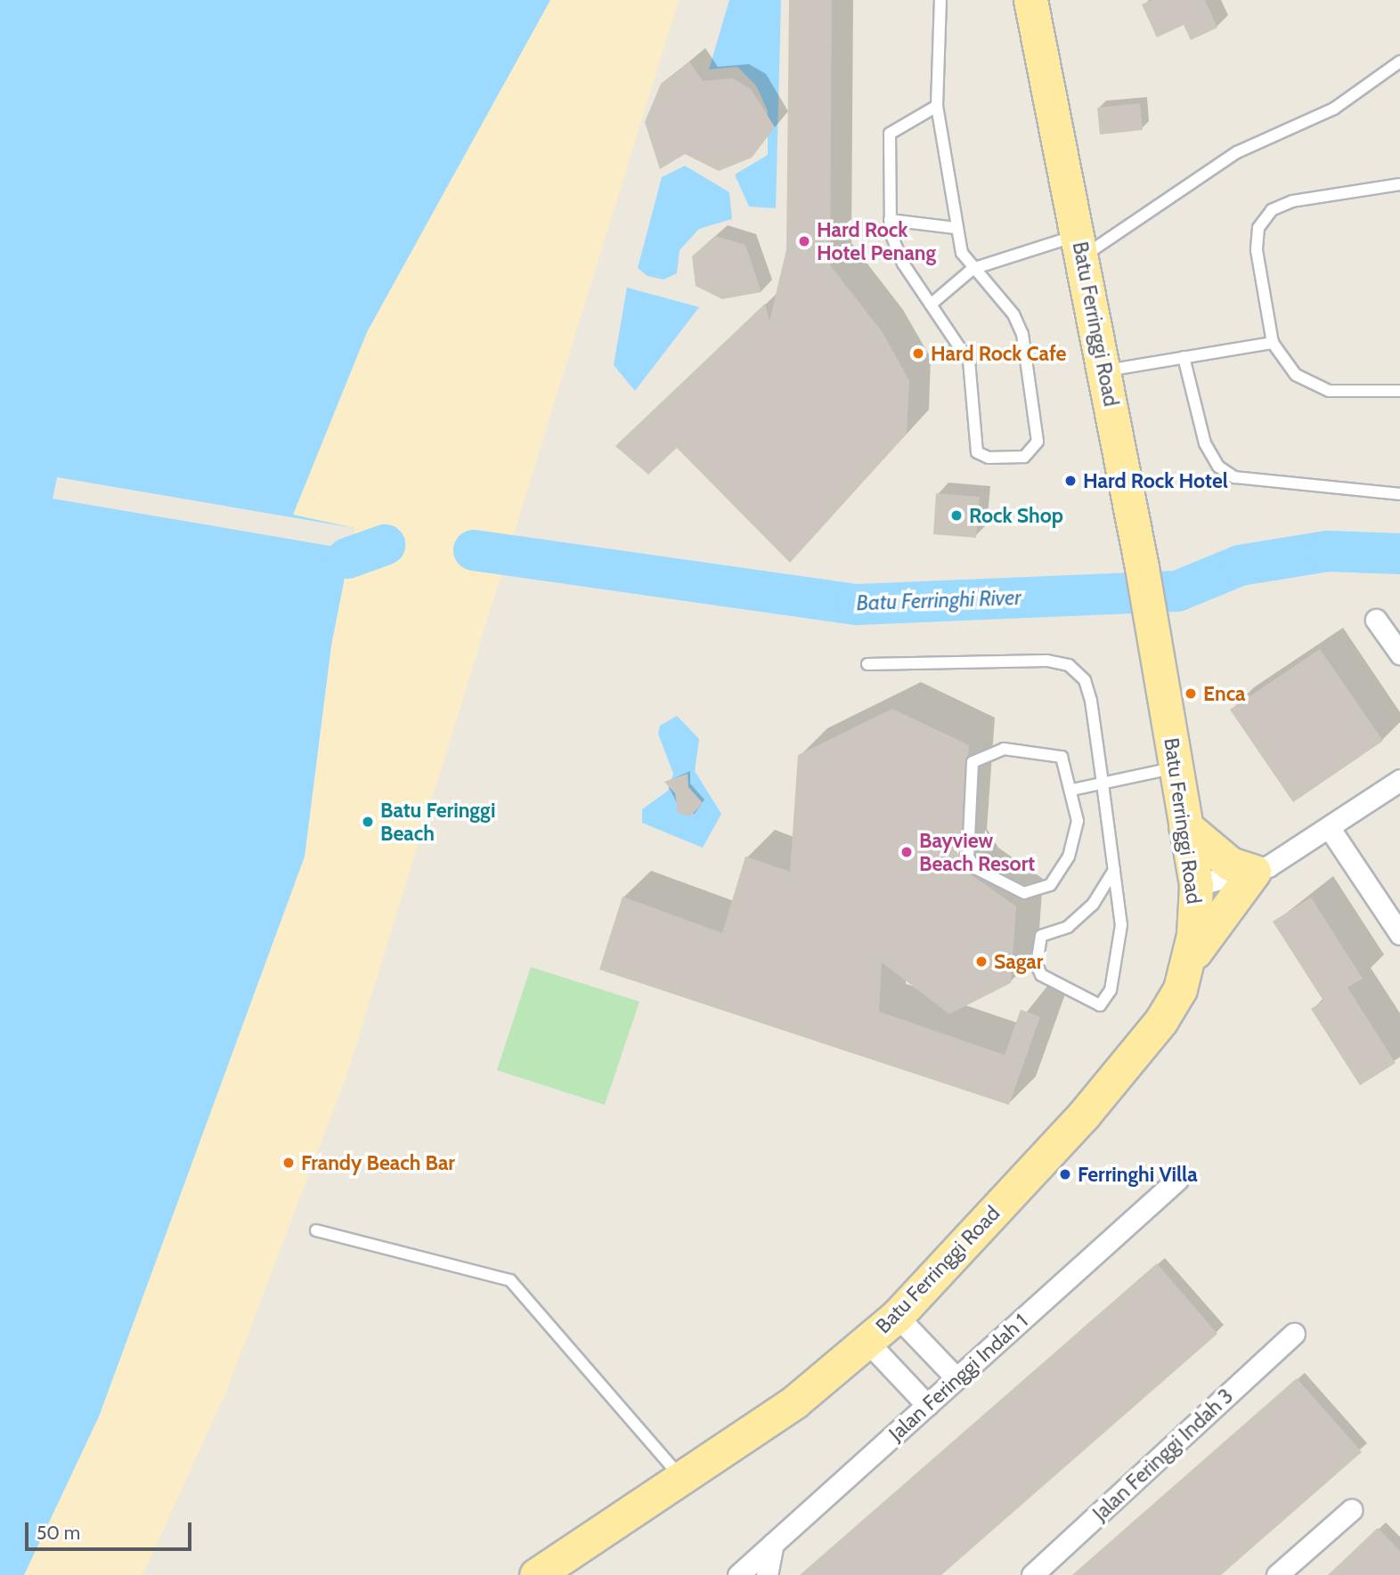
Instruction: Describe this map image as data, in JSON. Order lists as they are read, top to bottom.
{
  "streets": {
    "main road": ["Batu Ferringgi Road"],
    "street": ["Jalan Feringgi Indah 1", "Jalan Feringgi Indah 3"]
  },
  "water": ["Batu Ferringhi River"],
  "places": [
    "Hard Rock Hotel Penang",
    "Hard Rock Cafe",
    "Hard Rock Hotel",
    "Rock Shop",
    "Enca",
    "Batu Feringgi Beach",
    "Bayview Beach Resort",
    "Sagar",
    "Frandy Beach Bar",
    "Ferringhi Villa"
  ],
  "scale_bar": "50 m"
}
